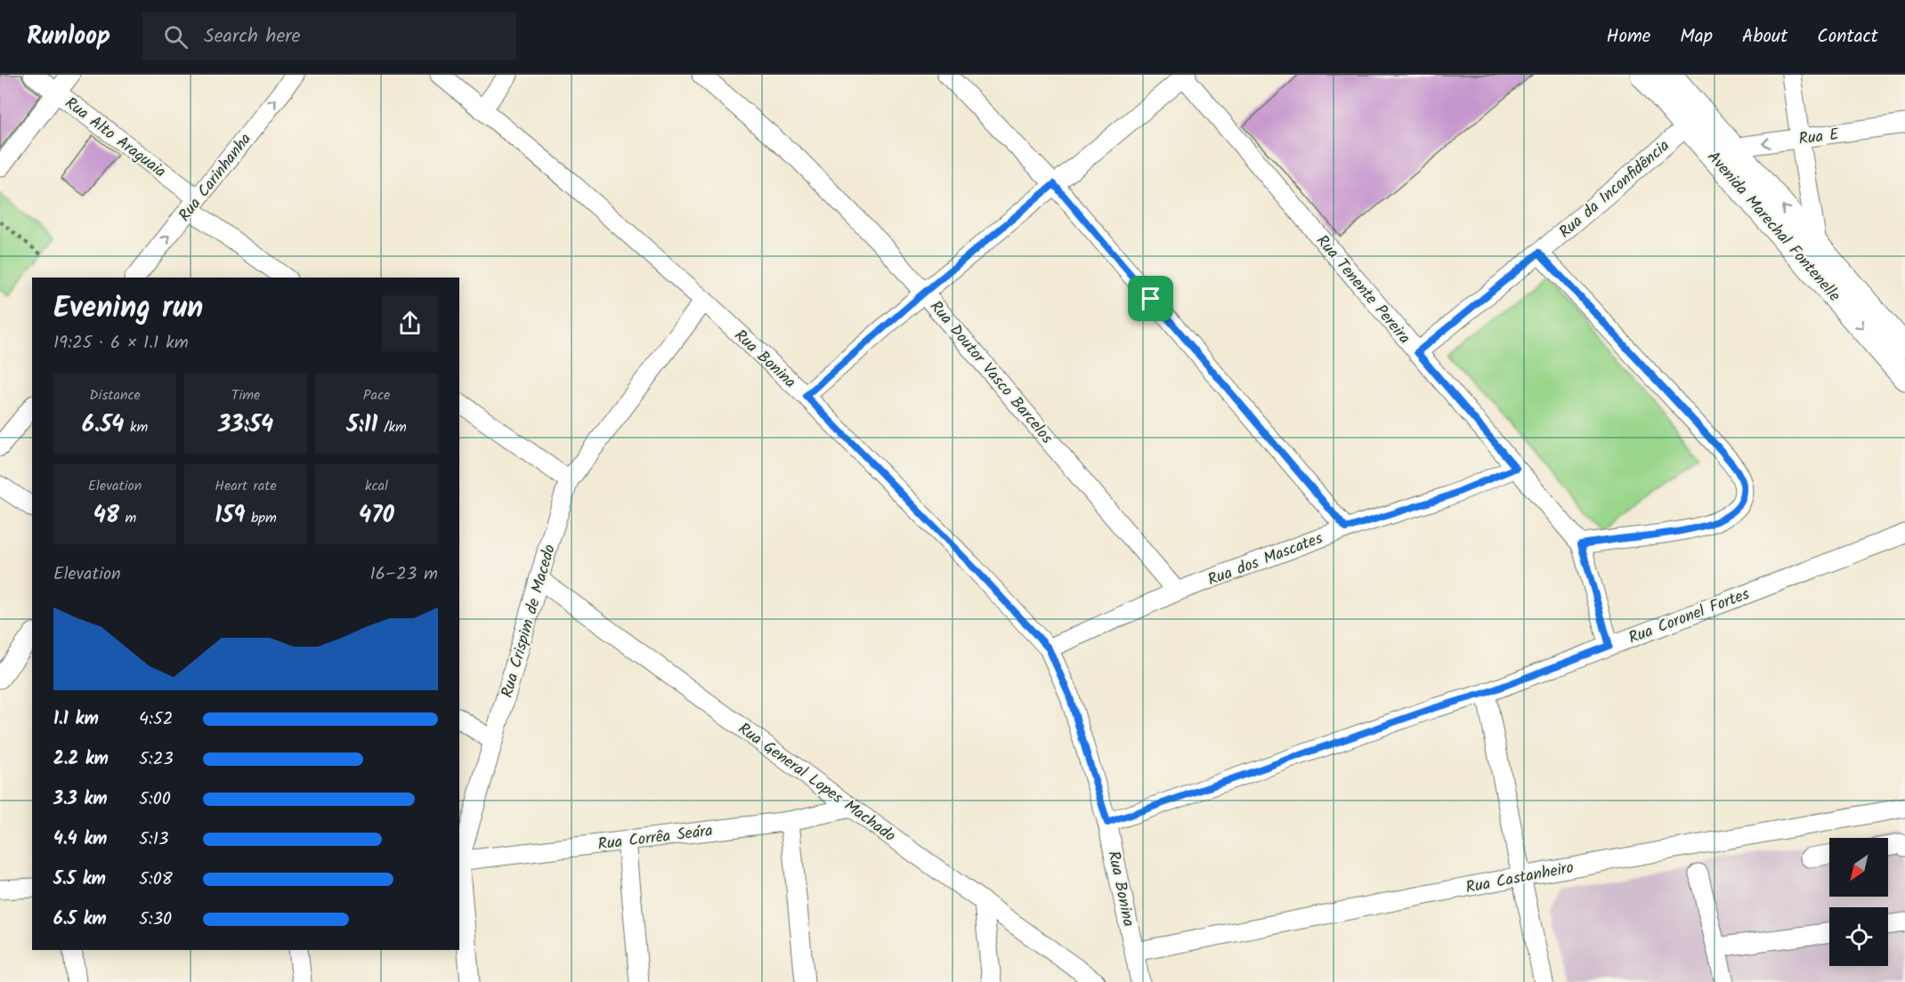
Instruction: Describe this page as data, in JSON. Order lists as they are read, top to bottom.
{
  "streets": {
    "main road": ["Avenida Marechal Fontenelle"],
    "street": [
      "Rua E",
      "Rua Alto Araguaia",
      "Rua Carinhanha",
      "Rua da Inconfidência",
      "Rua Tenente Pereira",
      "Rua Bonina",
      "Rua Doutor Vasco Barcelos",
      "Rua dos Mascates",
      "Rua Coronel Fortes",
      "Rua Crispim de Macedo",
      "Rua General Lopes Machado",
      "Rua Corrêa Seára",
      "Rua Castanheiro"
    ]
  },
  "crossings": [
    ["Rua E", "Avenida Marechal Fontenelle"],
    ["Rua Alto Araguaia", "Rua Carinhanha"],
    ["Rua da Inconfidência", "Avenida Marechal Fontenelle"],
    ["Rua da Inconfidência", "Rua Tenente Pereira"],
    ["Rua Tenente Pereira", "Rua dos Mascates"],
    ["Rua Tenente Pereira", "Rua Coronel Fortes"],
    ["Rua Bonina", "Rua dos Mascates"],
    ["Rua Bonina", "Rua Coronel Fortes"],
    ["Rua Bonina", "Rua Crispim de Macedo"],
    ["Rua Bonina", "Rua Castanheiro"],
    ["Rua Doutor Vasco Barcelos", "Rua dos Mascates"],
    ["Rua Crispim de Macedo", "Rua General Lopes Machado"],
    ["Rua General Lopes Machado", "Rua Corrêa Seára"]
  ],
  "one_way": ["Rua E", "Rua Carinhanha"],
  "north": "bottom left",
  "page": {
    "header": "Runloop",
    "search": "Search here",
    "nav": [
      "Home",
      "Map",
      "About",
      "Contact"
    ],
    "heading": ["Evening run", "19:25 · 6 × 1.1 km"],
    "stats": [
      ["Distance", "6.54 km"],
      ["Time", "33:54"],
      ["Pace", "5:11 /km"],
      ["Elevation", "48 m"],
      ["Heart rate", "159 bpm"],
      ["kcal", "470"]
    ],
    "chart": ["Elevation", "16–23 m"],
    "list": [
      {
        "name": "1.1 km",
        "note": "4:52"
      },
      {
        "name": "2.2 km",
        "note": "5:23"
      },
      {
        "name": "3.3 km",
        "note": "5:00"
      },
      {
        "name": "4.4 km",
        "note": "5:13"
      },
      {
        "name": "5.5 km",
        "note": "5:08"
      },
      {
        "name": "6.5 km",
        "note": "5:30"
      }
    ]
  }
}
